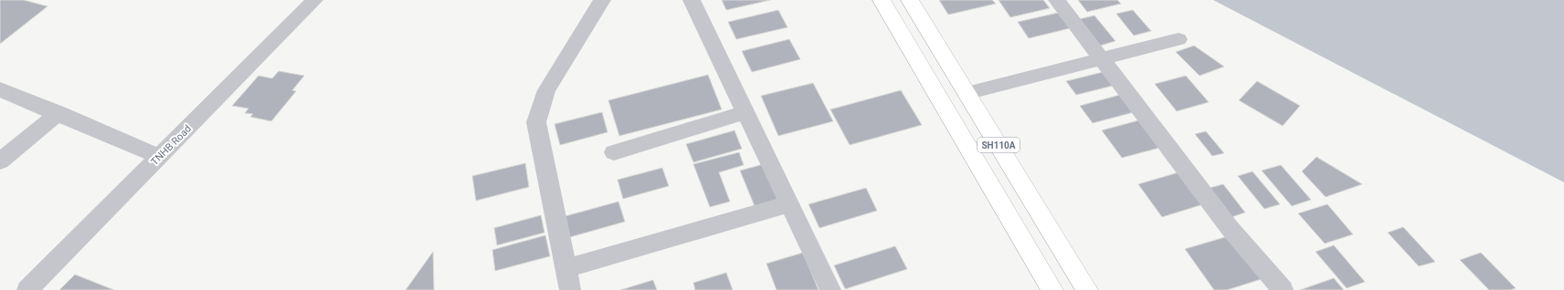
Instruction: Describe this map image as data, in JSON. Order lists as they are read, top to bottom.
{
  "streets": {
    "main road": ["SH110A"],
    "street": ["TNHB Road"]
  }
}
